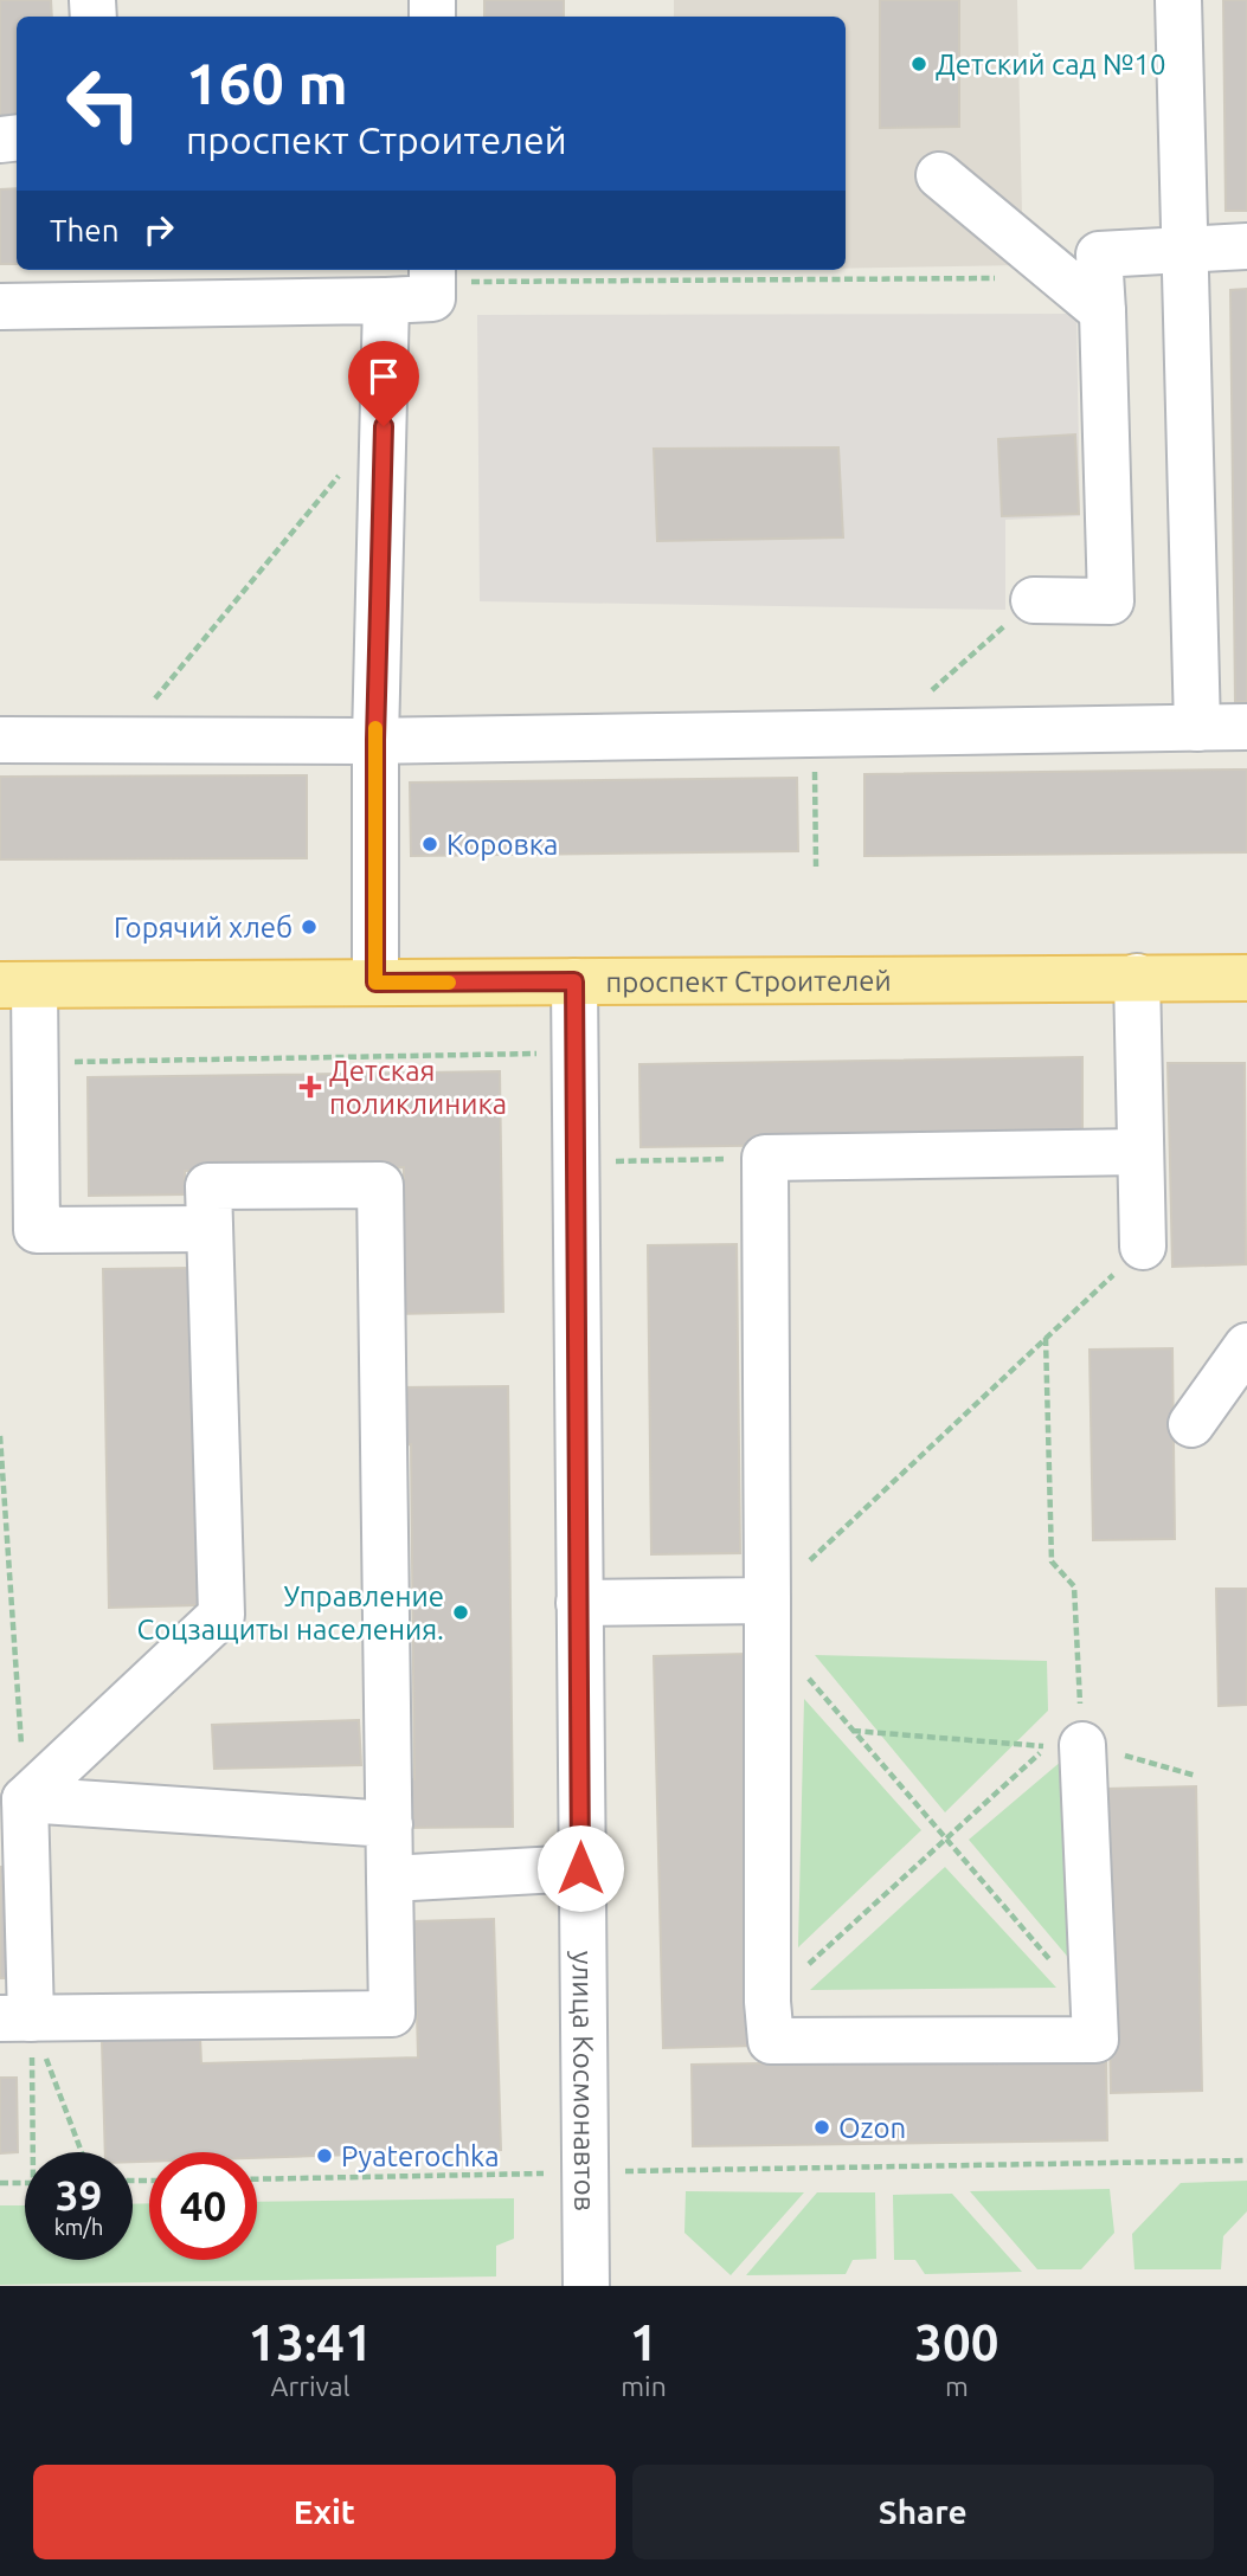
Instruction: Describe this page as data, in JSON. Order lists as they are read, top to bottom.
{
  "streets": {
    "main road": ["проспект Строителей"],
    "street": ["улица Космонавтов"]
  },
  "crossings": [
    ["проспект Строителей", "улица Космонавтов"]
  ],
  "places": {
    "other": [
      "Детский сад №10",
      "Коровка",
      "Горячий хлеб",
      "Управление Соцзащиты населения.",
      "Ozon",
      "Pyaterochka"
    ],
    "health": ["Детская поликлиника"]
  },
  "page": {
    "turn": ["160 m", "проспект Строителей"],
    "then": "Then",
    "speed": "39 km/h",
    "limit": "40",
    "eta": [
      "13:41",
      "Arrival",
      "1",
      "min",
      "300",
      "m"
    ],
    "buttons": ["Exit", "Share"]
  }
}
